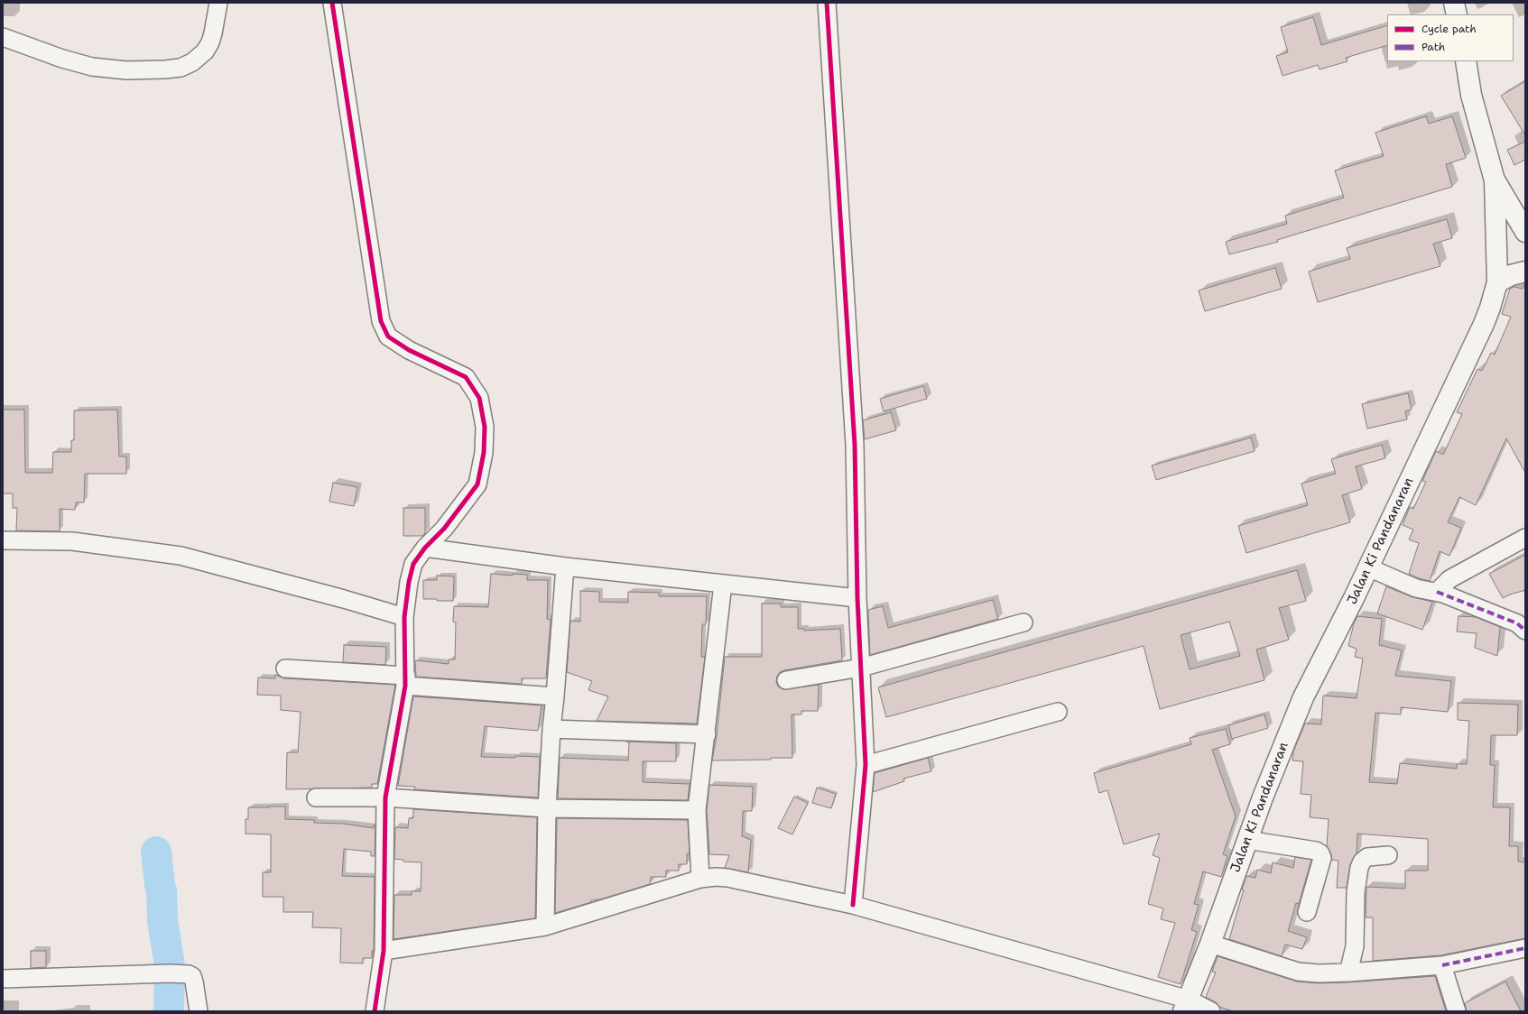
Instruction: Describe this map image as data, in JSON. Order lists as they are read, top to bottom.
{
  "streets": {
    "main road": ["Jalan Ki Pandanaran"]
  },
  "legend": ["Cycle path", "Path"]
}
